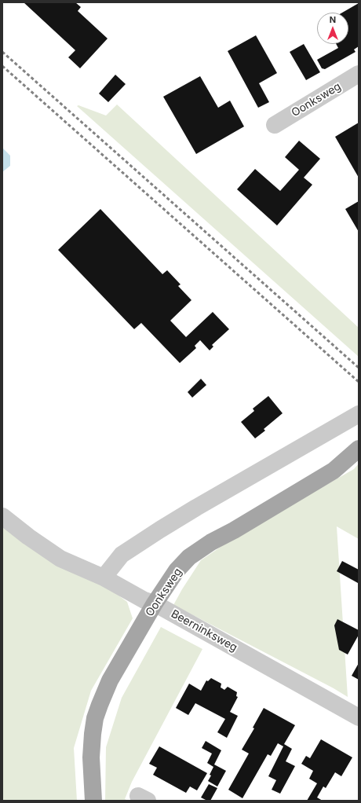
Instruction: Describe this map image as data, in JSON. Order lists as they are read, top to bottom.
{
  "streets": {
    "main road": ["Oonksweg"],
    "street": ["Beerninksweg"]
  },
  "crossings": [
    ["Oonksweg", "Beerninksweg"]
  ],
  "north": "top"
}
